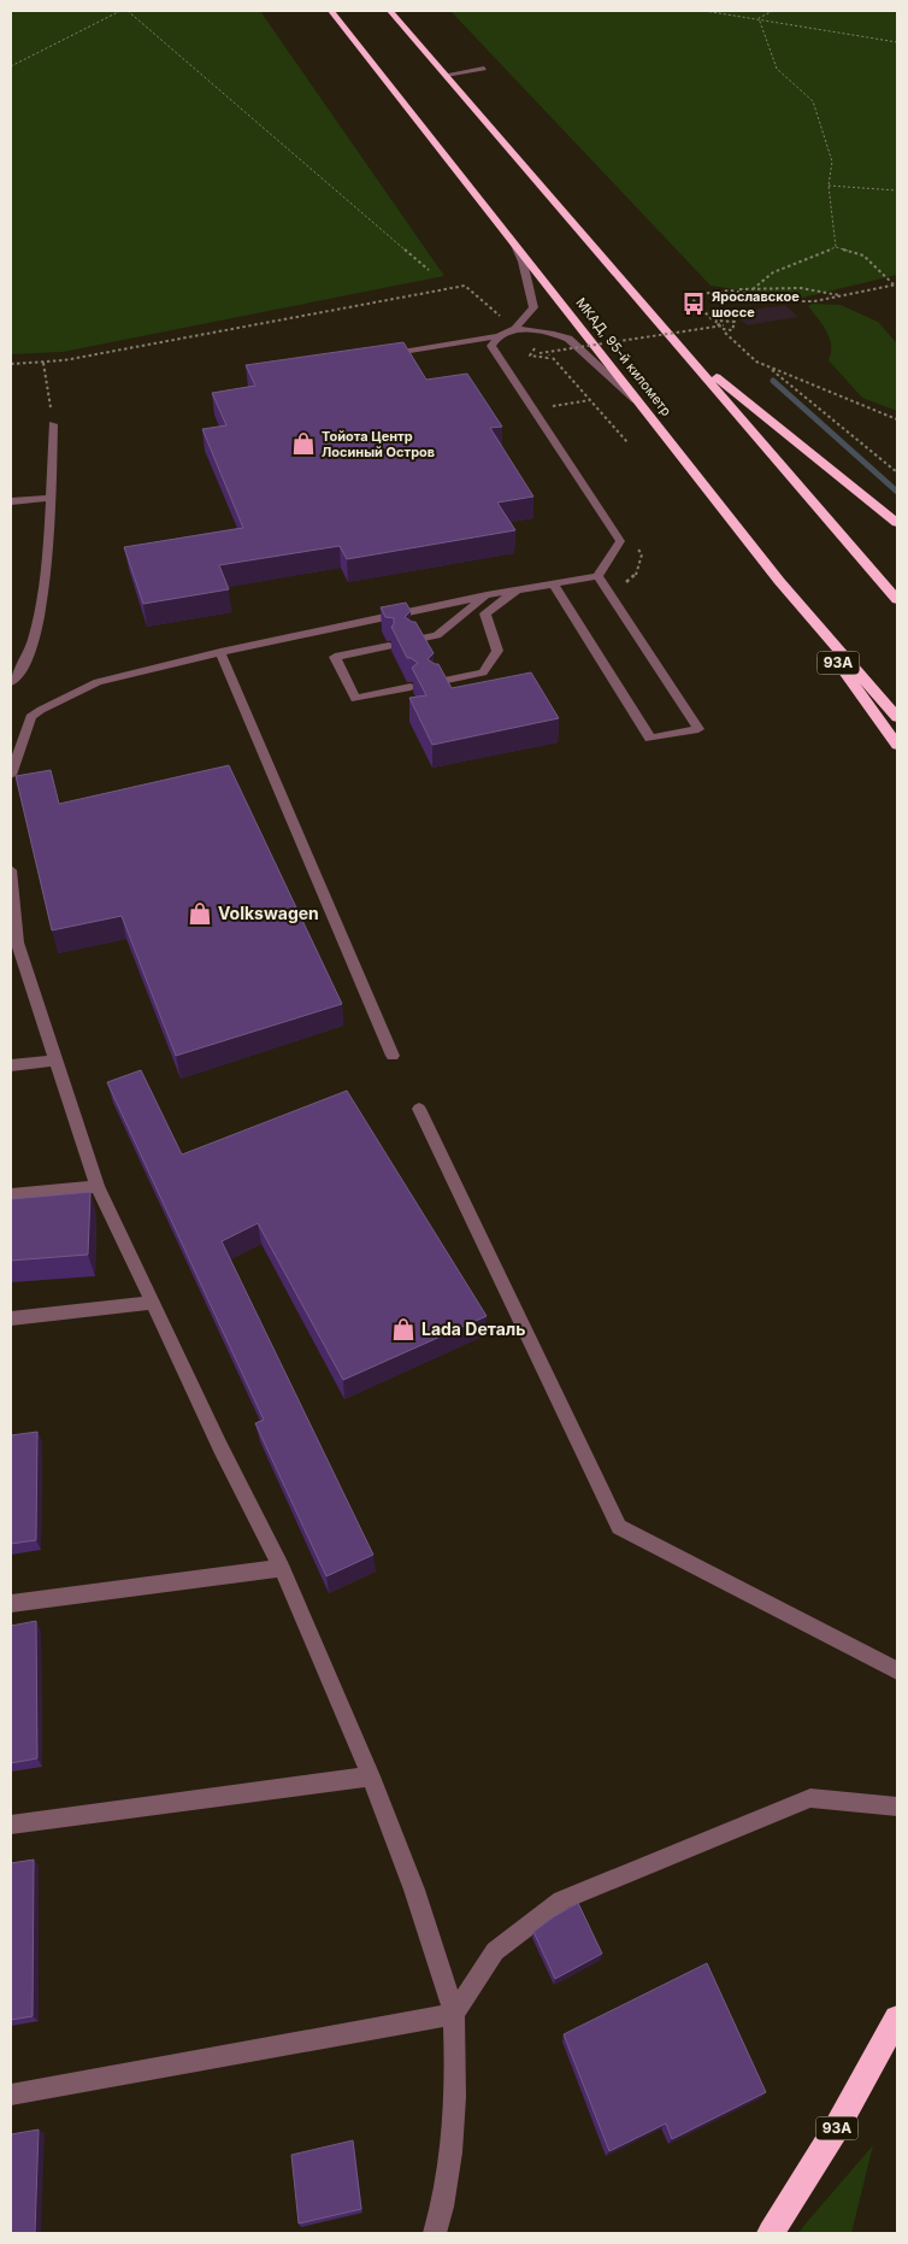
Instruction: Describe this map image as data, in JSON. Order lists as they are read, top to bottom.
{
  "streets": {
    "highway": ["МКАД, 95-й километр", "93A"]
  },
  "crossings": [
    ["МКАД, 95-й километр", "93A"]
  ],
  "places": {
    "bus stop": ["Ярославское шоссе"],
    "shop": ["Тойота Центр Лосиный Остров", "Volkswagen", "Lada Dеталь"]
  }
}
